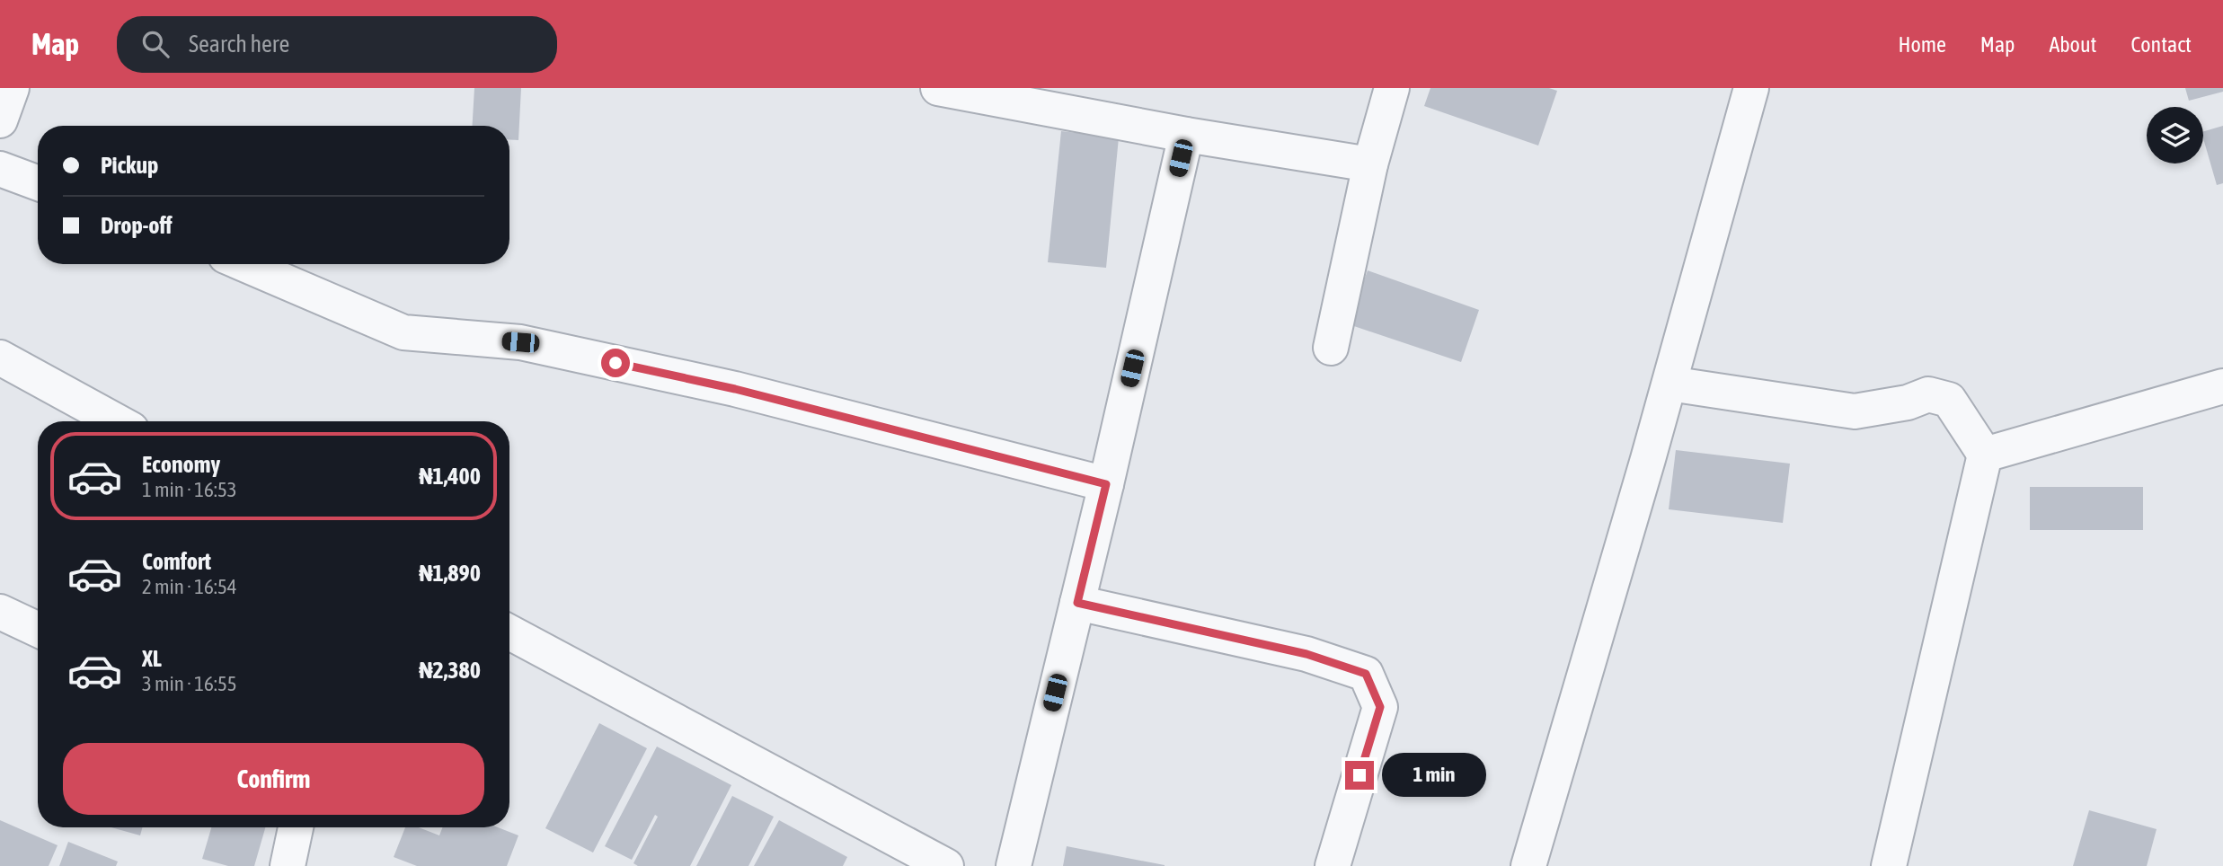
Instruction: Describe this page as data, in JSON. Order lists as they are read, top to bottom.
{
  "page": {
    "header": "Map",
    "search": "Search here",
    "nav": [
      "Home",
      "Map",
      "About",
      "Contact"
    ],
    "banner": ["Pickup", "Drop-off"],
    "list": [
      {
        "name": "Economy",
        "note": "1 min · 16:53",
        "value": "₦1,400"
      },
      {
        "name": "Comfort",
        "note": "2 min · 16:54",
        "value": "₦1,890"
      },
      {
        "name": "XL",
        "note": "3 min · 16:55",
        "value": "₦2,380"
      }
    ],
    "buttons": "Confirm",
    "bubble": "1 min"
  }
}
